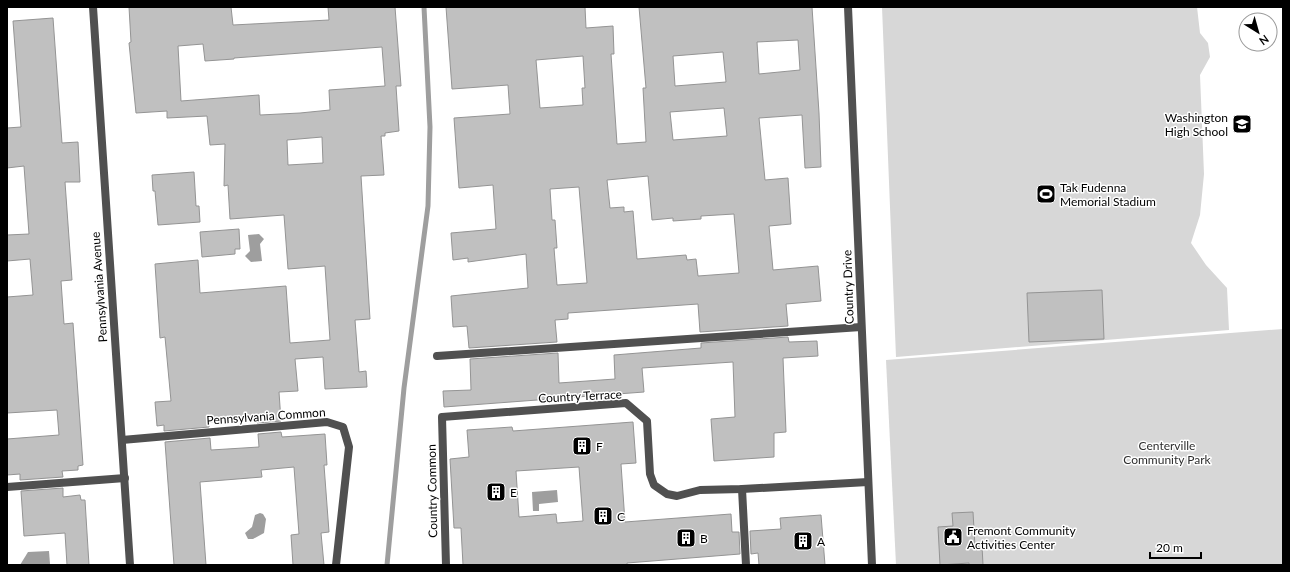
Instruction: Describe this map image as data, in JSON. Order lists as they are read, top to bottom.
{
  "streets": {
    "street": [
      "Pennsylvania Avenue",
      "Country Drive",
      "Country Terrace",
      "Pennsylvania Common",
      "Country Common"
    ]
  },
  "crossings": [
    ["Pennsylvania Avenue", "Pennsylvania Common"],
    ["Country Drive", "Country Terrace"],
    ["Country Terrace", "Country Common"]
  ],
  "parks": ["Centerville Community Park"],
  "places": {
    "school or university": ["Washington High School"],
    "sports": ["Tak Fudenna Memorial Stadium"],
    "building": [
      "F",
      "E",
      "C",
      "B",
      "A"
    ],
    "public building": ["Fremont Community Activities Center"]
  },
  "scale_bar": "20 m",
  "north": "bottom right"
}
